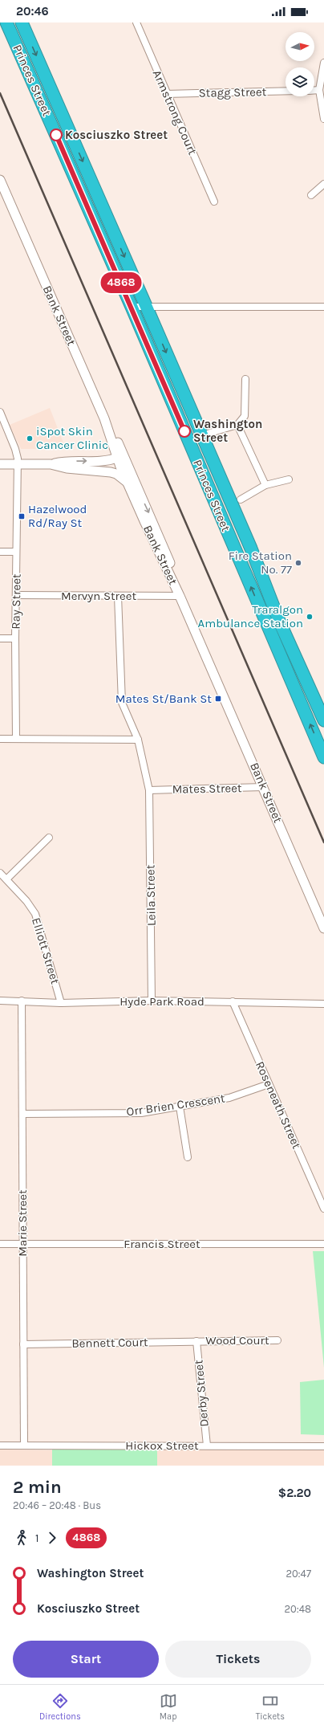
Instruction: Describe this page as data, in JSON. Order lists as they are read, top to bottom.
{
  "streets": {
    "highway": ["Princes Street"],
    "main road": ["Bank Street"],
    "street": [
      "Stagg Street",
      "Armstrong Court",
      "Mervyn Street",
      "Ray Street",
      "Mates Street",
      "Leila Street",
      "Elliott Street",
      "Hyde Park Road",
      "Orr Brien Crescent",
      "Roseneath Street",
      "Marie Street",
      "Francis Street",
      "Wood Court",
      "Bennett Court",
      "Derby Street",
      "Hickox Street"
    ]
  },
  "crossings": [
    ["Stagg Street", "Armstrong Court"],
    ["Bank Street", "Mervyn Street"],
    ["Bank Street", "Mates Street"],
    ["Mervyn Street", "Ray Street"],
    ["Mervyn Street", "Leila Street"],
    ["Mates Street", "Leila Street"],
    ["Leila Street", "Hyde Park Road"],
    ["Elliott Street", "Hyde Park Road"],
    ["Hyde Park Road", "Roseneath Street"],
    ["Hyde Park Road", "Marie Street"],
    ["Orr Brien Crescent", "Roseneath Street"],
    ["Orr Brien Crescent", "Marie Street"],
    ["Marie Street", "Francis Street"],
    ["Marie Street", "Bennett Court"],
    ["Marie Street", "Hickox Street"],
    ["Wood Court", "Bennett Court"],
    ["Wood Court", "Derby Street"],
    ["Bennett Court", "Derby Street"],
    ["Derby Street", "Hickox Street"]
  ],
  "places": {
    "other": [
      "Kosciuszko Street",
      "Washington Street",
      "iSpot Skin Cancer Clinic",
      "Fire Station No. 77",
      "Traralgon Ambulance Station"
    ],
    "transit": ["Hazelwood Rd/Ray St", "Mates St/Bank St"]
  },
  "lines": ["bus line 4868"],
  "north": "right",
  "page": {
    "status": "20:46",
    "on_map": "4868",
    "heading": ["2 min", "20:46 – 20:48 · Bus", "$2.20"],
    "legs": ["1", "4868"],
    "list": [
      {
        "name": "Washington Street",
        "value": "20:47"
      },
      {
        "name": "Kosciuszko Street",
        "value": "20:48"
      }
    ],
    "buttons": ["Start", "Tickets"],
    "tabs": ["Directions", "Map", "Tickets"]
  }
}
